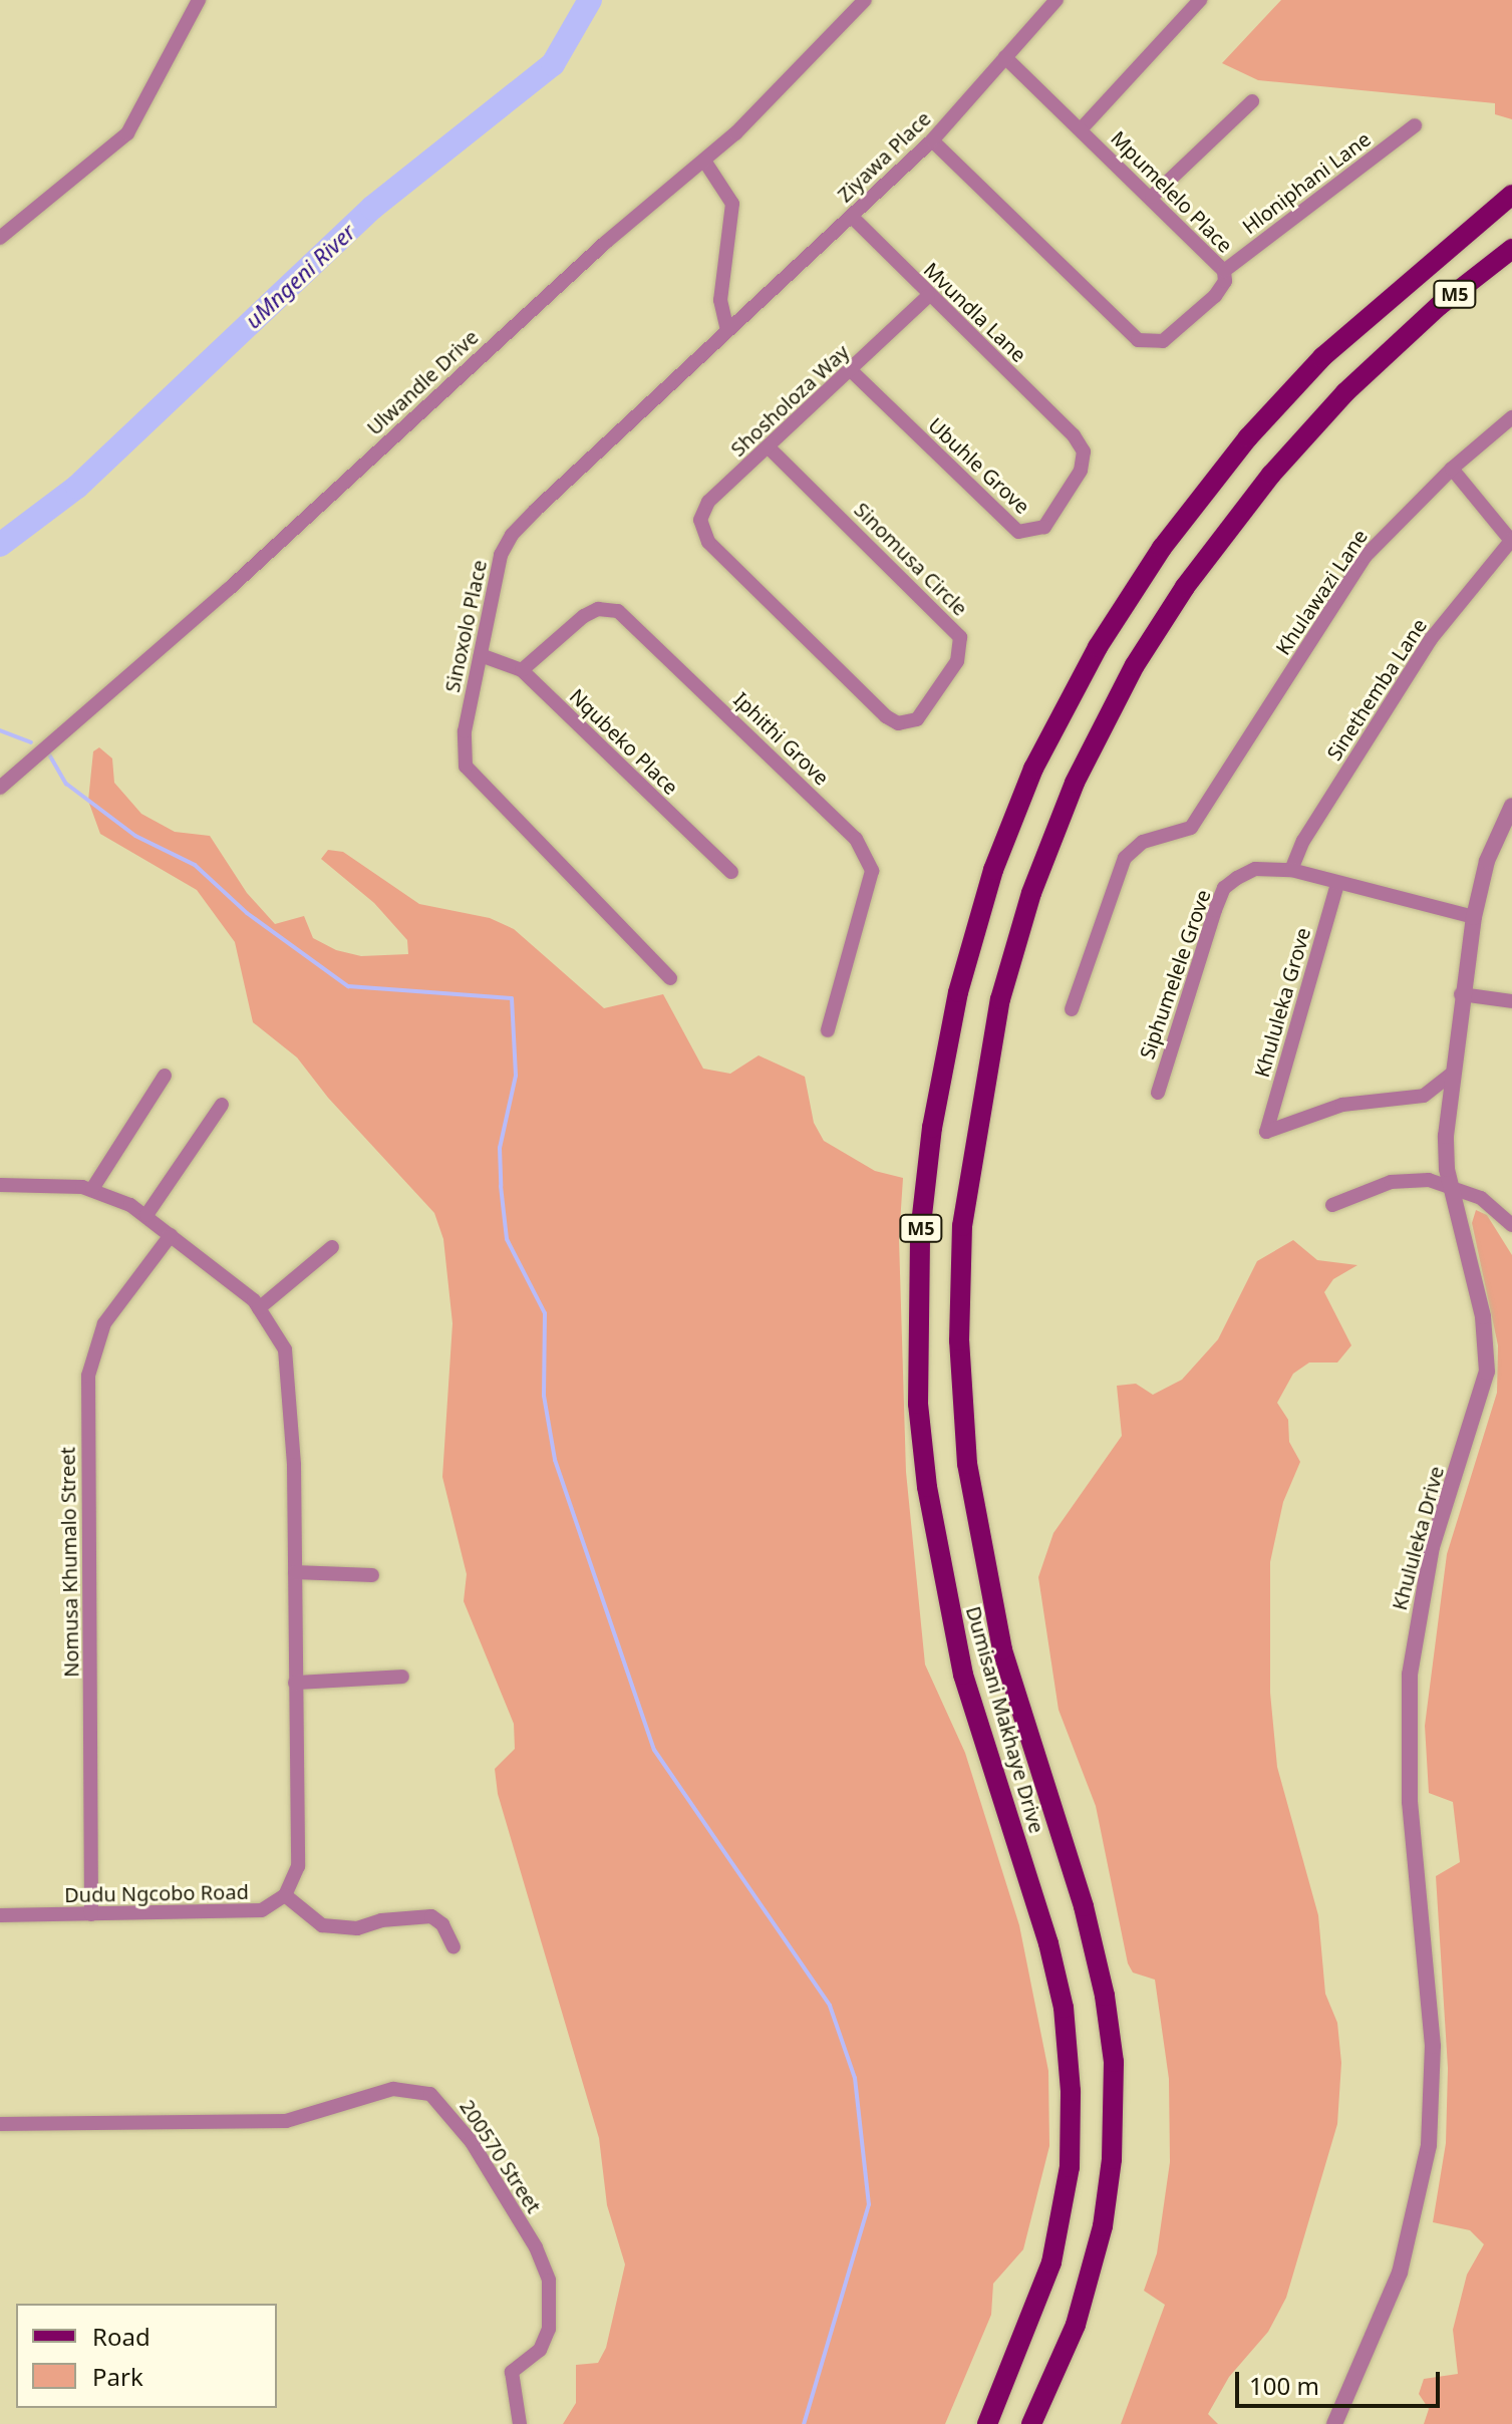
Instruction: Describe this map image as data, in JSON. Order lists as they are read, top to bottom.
{
  "streets": {
    "main road": ["M5", "Dumisani Makhaye Drive"],
    "street": [
      "Ziyawa Place",
      "Hloniphani Lane",
      "Mpumelelo Place",
      "Mvundla Lane",
      "Ulwandle Drive",
      "Shosholoza Way",
      "Ubuhle Grove",
      "Sinomusa Circle",
      "Khulawazi Lane",
      "Sinoxolo Place",
      "Sinethemba Lane",
      "Iphithi Grove",
      "Nqubeko Place",
      "Siphumelele Grove",
      "Khululeka Grove",
      "Khululeka Drive",
      "Nomusa Khumalo Street",
      "Dudu Ngcobo Road",
      "200570 Street"
    ]
  },
  "crossings": [
    ["Ziyawa Place", "Mpumelelo Place"],
    ["Ziyawa Place", "Mvundla Lane"],
    ["Ziyawa Place", "Sinoxolo Place"],
    ["Hloniphani Lane", "Mpumelelo Place"],
    ["Mvundla Lane", "Shosholoza Way"],
    ["Mvundla Lane", "Ubuhle Grove"],
    ["Shosholoza Way", "Ubuhle Grove"],
    ["Shosholoza Way", "Sinomusa Circle"],
    ["Sinoxolo Place", "Nqubeko Place"],
    ["Sinethemba Lane", "Siphumelele Grove"],
    ["Iphithi Grove", "Nqubeko Place"],
    ["Siphumelele Grove", "Khululeka Grove"],
    ["Siphumelele Grove", "Khululeka Drive"],
    ["Khululeka Grove", "Khululeka Drive"],
    ["Nomusa Khumalo Street", "Dudu Ngcobo Road"]
  ],
  "water": ["uMngeni River"],
  "legend": ["Road", "Park"],
  "scale_bar": "100 m"
}
